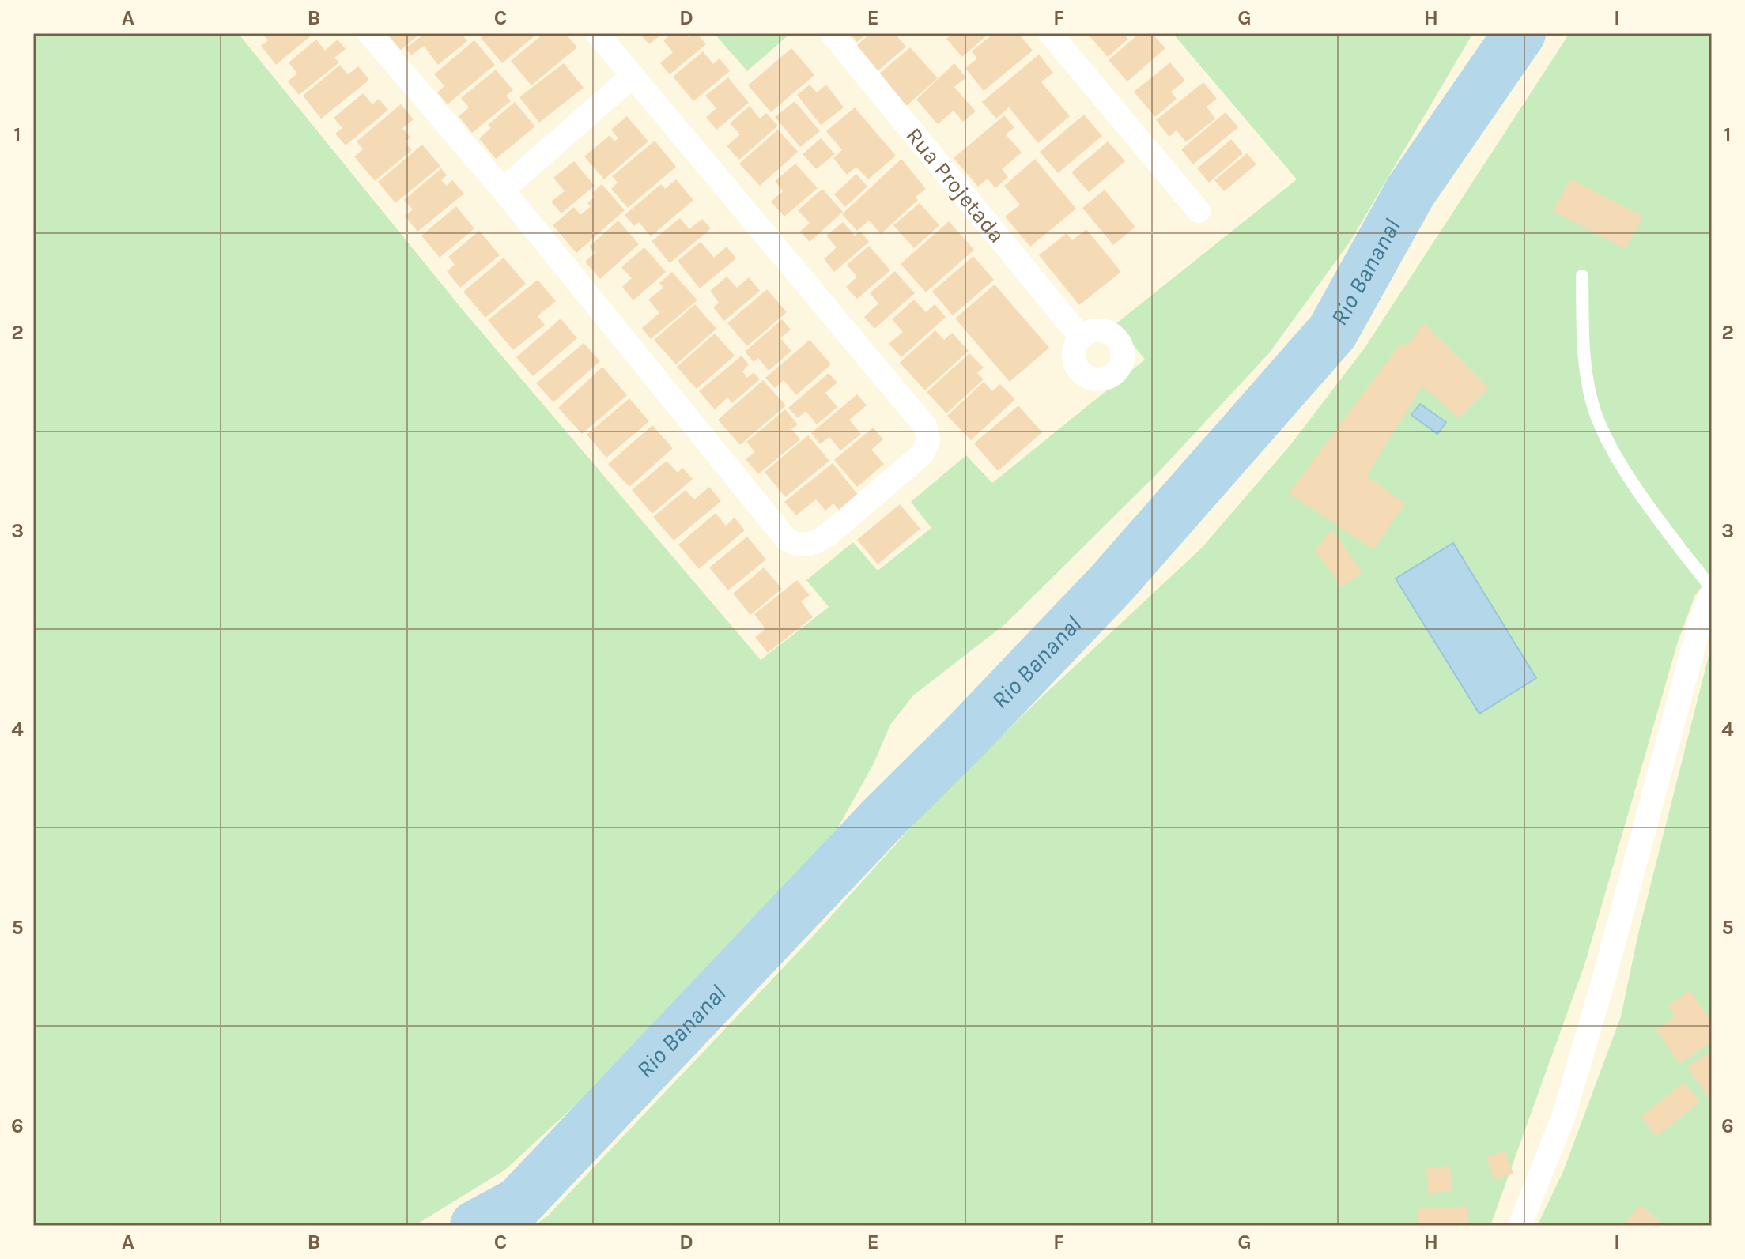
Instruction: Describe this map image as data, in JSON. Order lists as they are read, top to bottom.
{
  "streets": {
    "street": ["Rua Projetada"]
  },
  "water": ["Rio Bananal"],
  "grid": {
    "columns": [
      "A",
      "B",
      "C",
      "D",
      "E",
      "F",
      "G",
      "H",
      "I"
    ],
    "rows": [
      "1",
      "2",
      "3",
      "4",
      "5",
      "6"
    ]
  }
}
